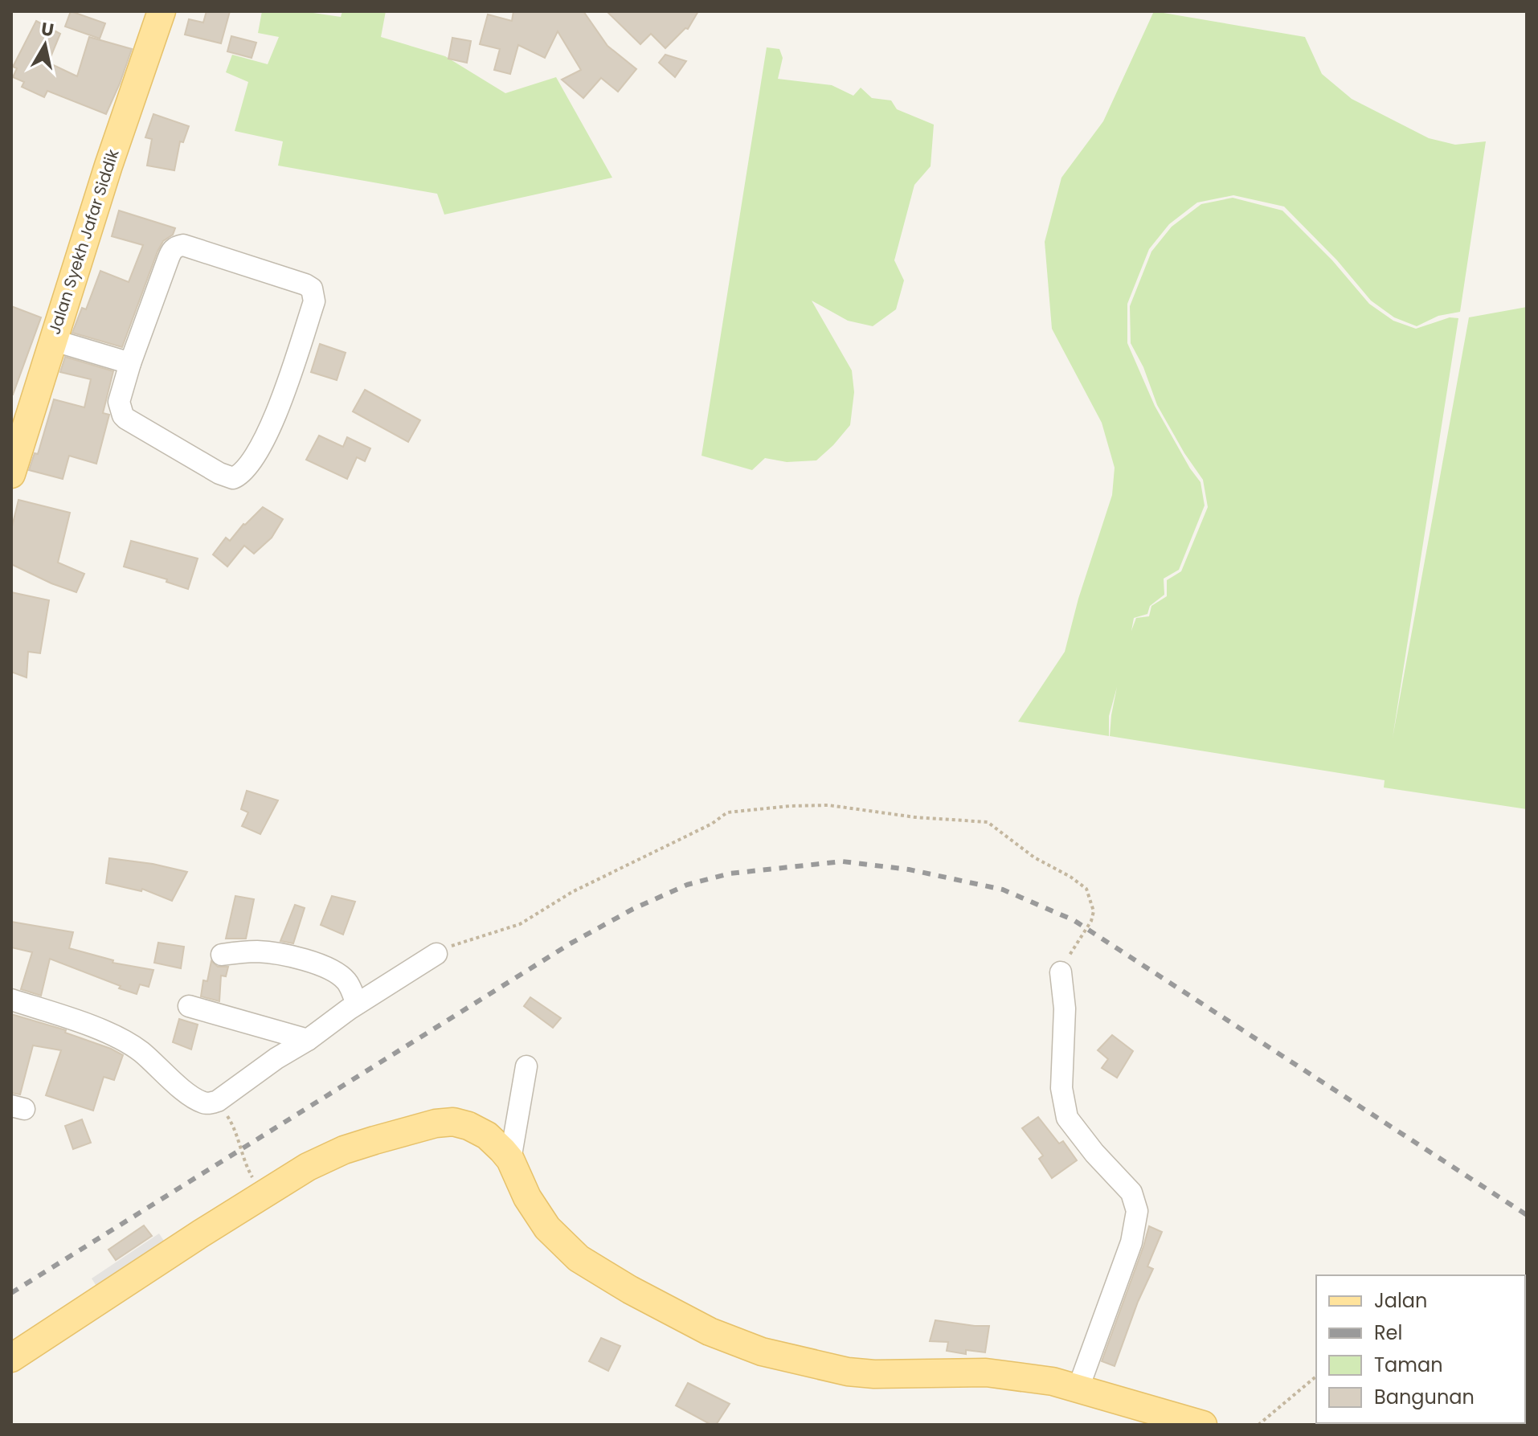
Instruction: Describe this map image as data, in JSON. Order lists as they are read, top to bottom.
{
  "streets": {
    "main road": ["Jalan Syekh Jafar Siddik"]
  },
  "legend": [
    "Jalan",
    "Rel",
    "Taman",
    "Bangunan"
  ],
  "north": "top"
}
